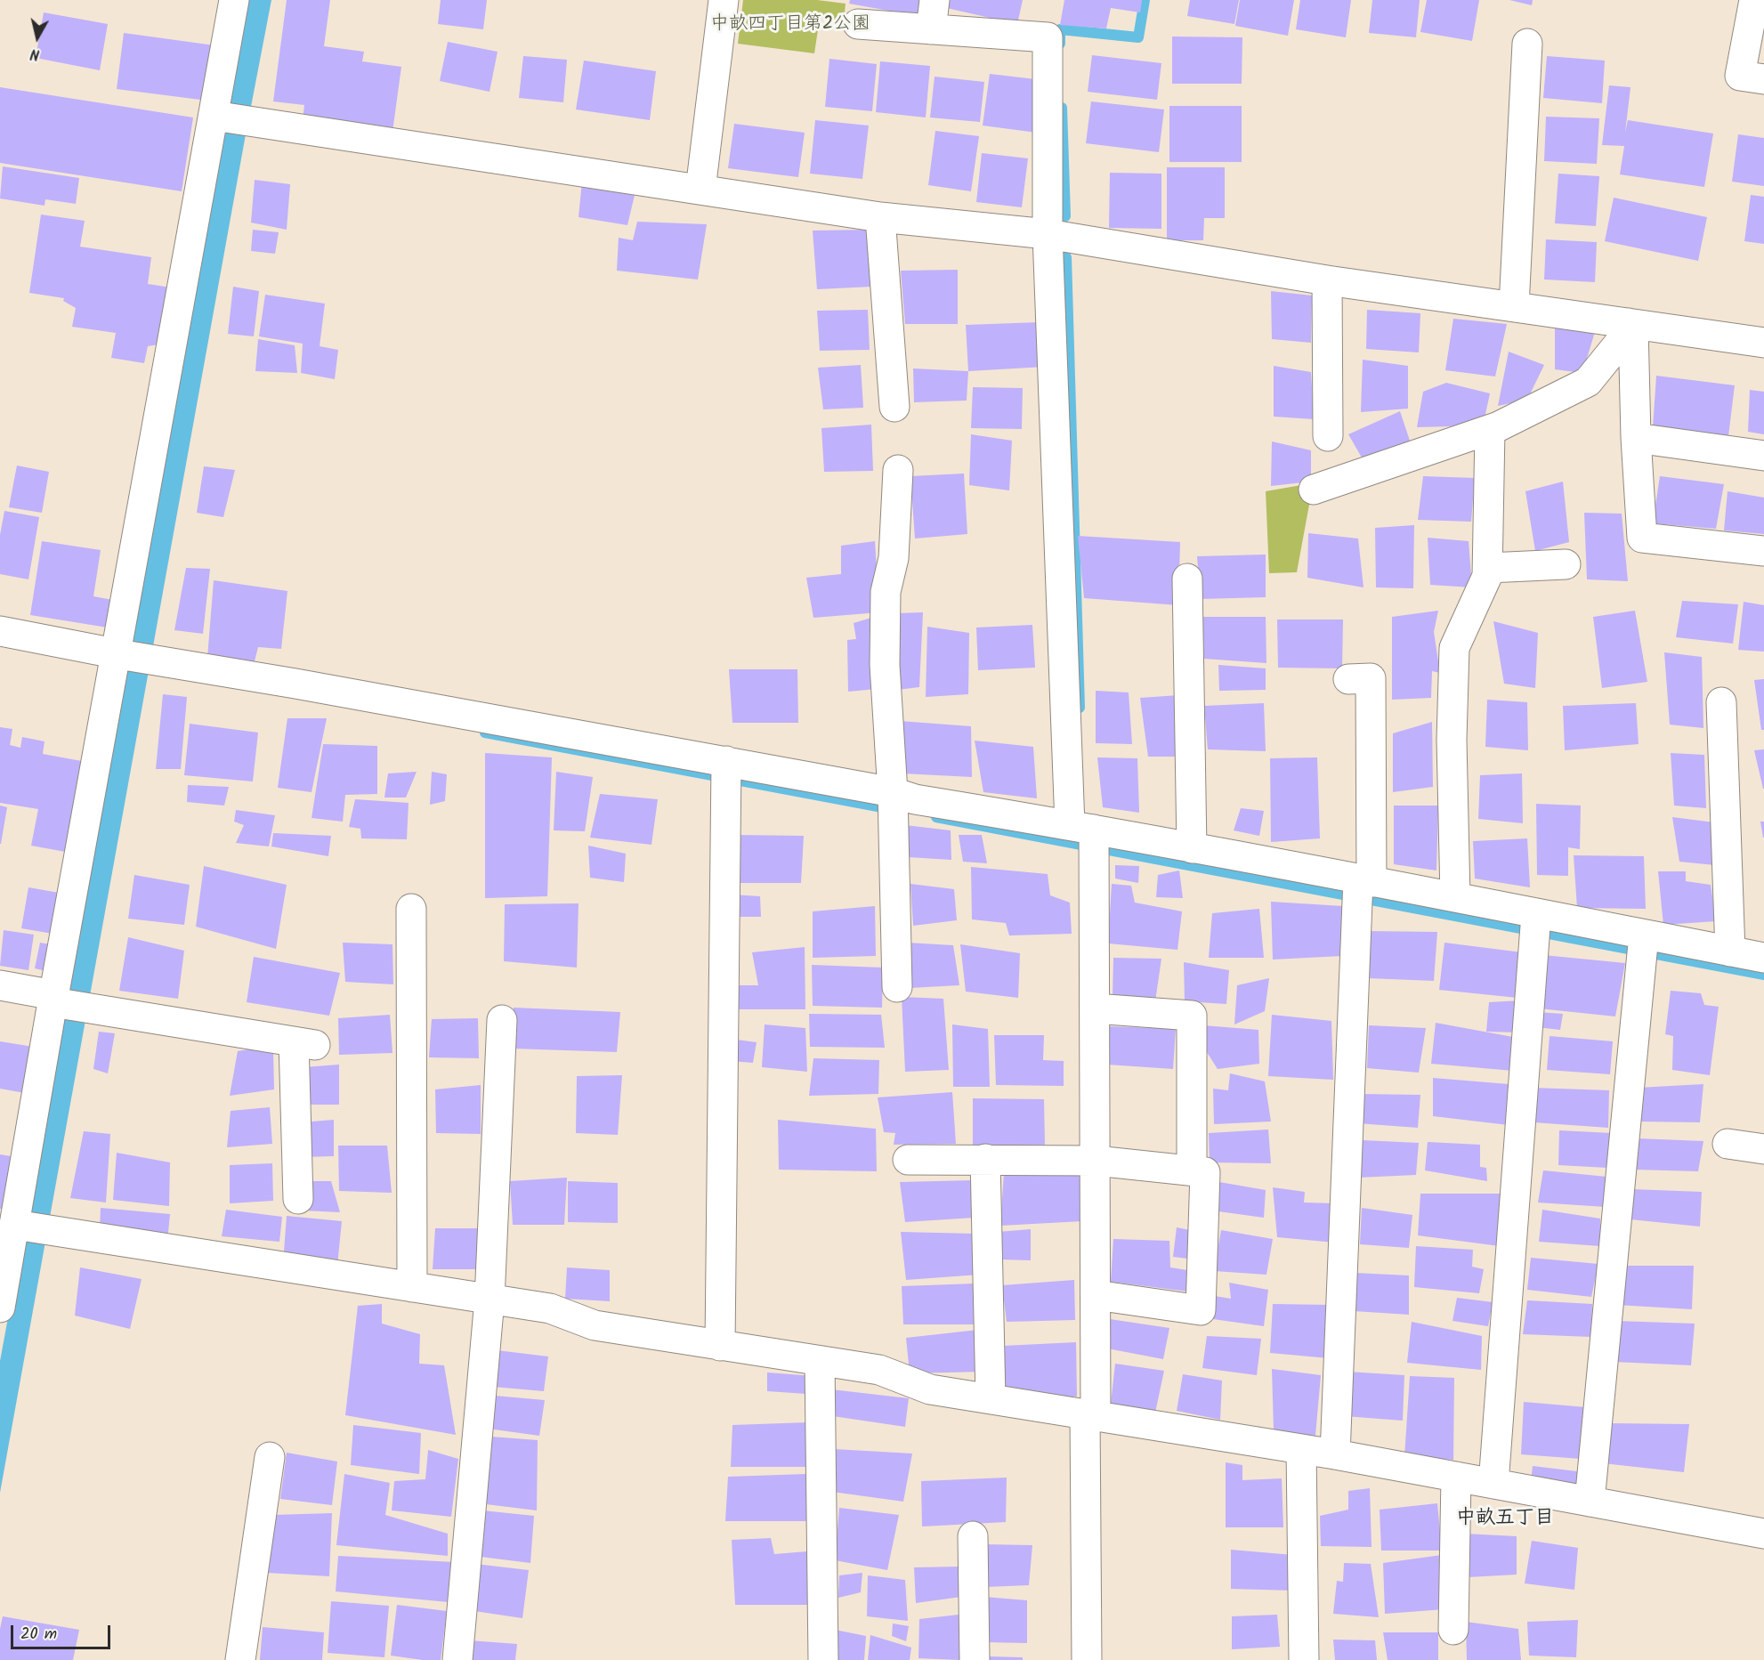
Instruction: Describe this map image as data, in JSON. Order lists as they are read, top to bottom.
{
  "districts": ["中畝五丁目"],
  "parks": ["中畝四丁目第2公園"],
  "scale_bar": "20 m",
  "north": "bottom"
}
